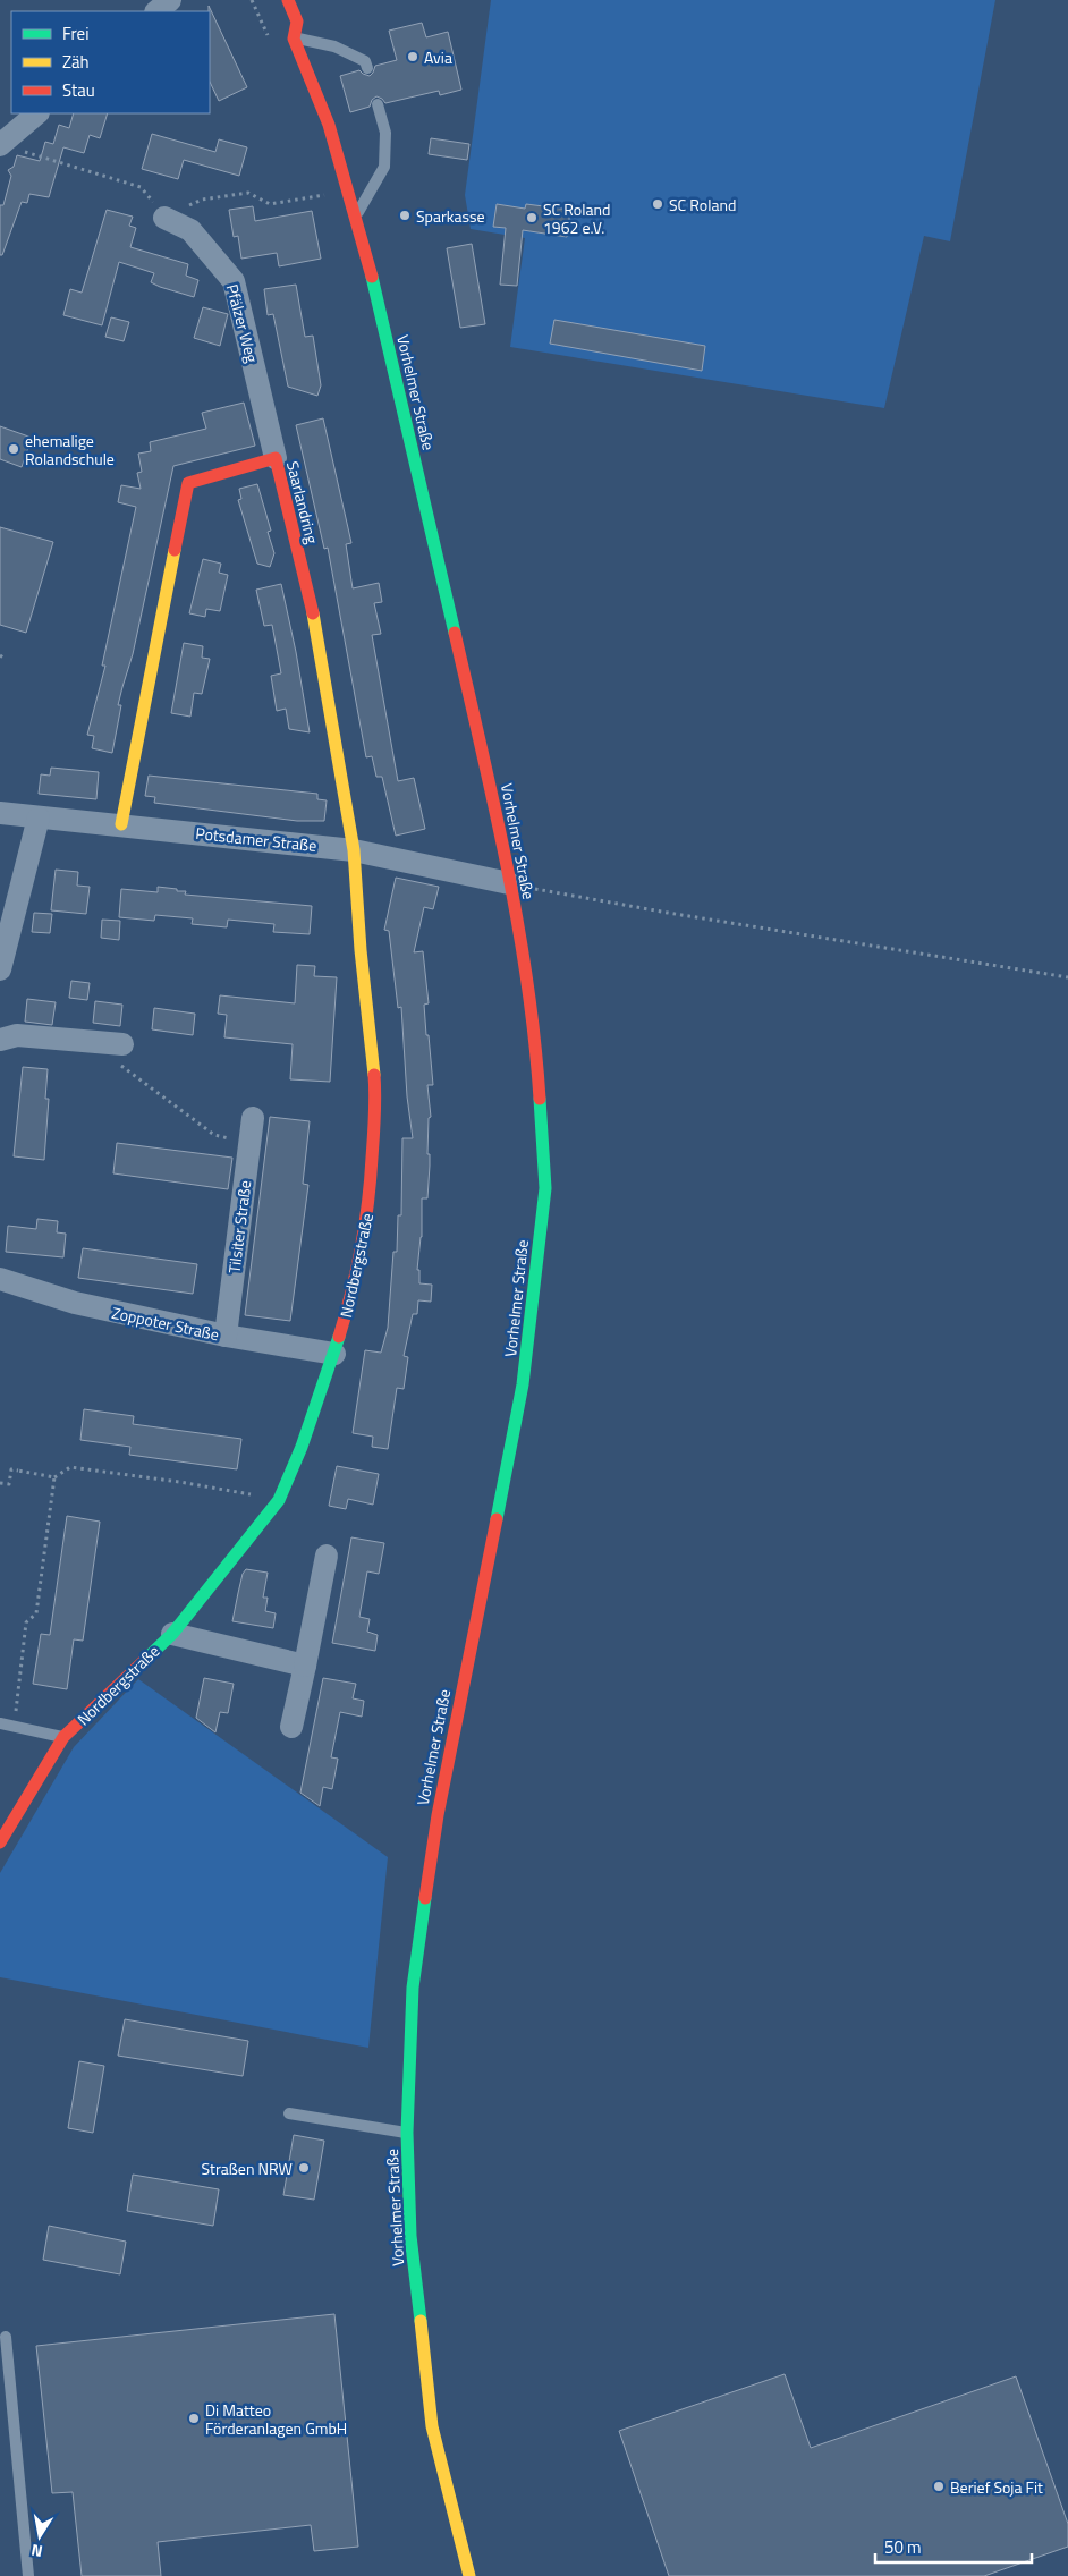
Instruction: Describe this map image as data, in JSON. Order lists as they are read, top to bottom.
{
  "streets": {
    "main road": ["Vorhelmer Straße", "Saarlandring", "Nordbergstraße"],
    "street": [
      "Pfälzer Weg",
      "Potsdamer Straße",
      "Tilsiter Straße",
      "Zoppoter Straße"
    ]
  },
  "crossings": [
    ["Pfälzer Weg", "Saarlandring"],
    ["Vorhelmer Straße", "Potsdamer Straße"],
    ["Saarlandring", "Potsdamer Straße"],
    ["Saarlandring", "Nordbergstraße"],
    ["Potsdamer Straße", "Nordbergstraße"],
    ["Tilsiter Straße", "Zoppoter Straße"],
    ["Nordbergstraße", "Zoppoter Straße"]
  ],
  "places": [
    "Avia",
    "SC Roland",
    "Sparkasse",
    "SC Roland 1962 e.V.",
    "ehemalige Rolandschule",
    "Straßen NRW",
    "Di Matteo Förderanlagen GmbH",
    "Berief Soja Fit"
  ],
  "legend": ["Frei", "Zäh", "Stau"],
  "scale_bar": "50 m",
  "north": "bottom"
}
